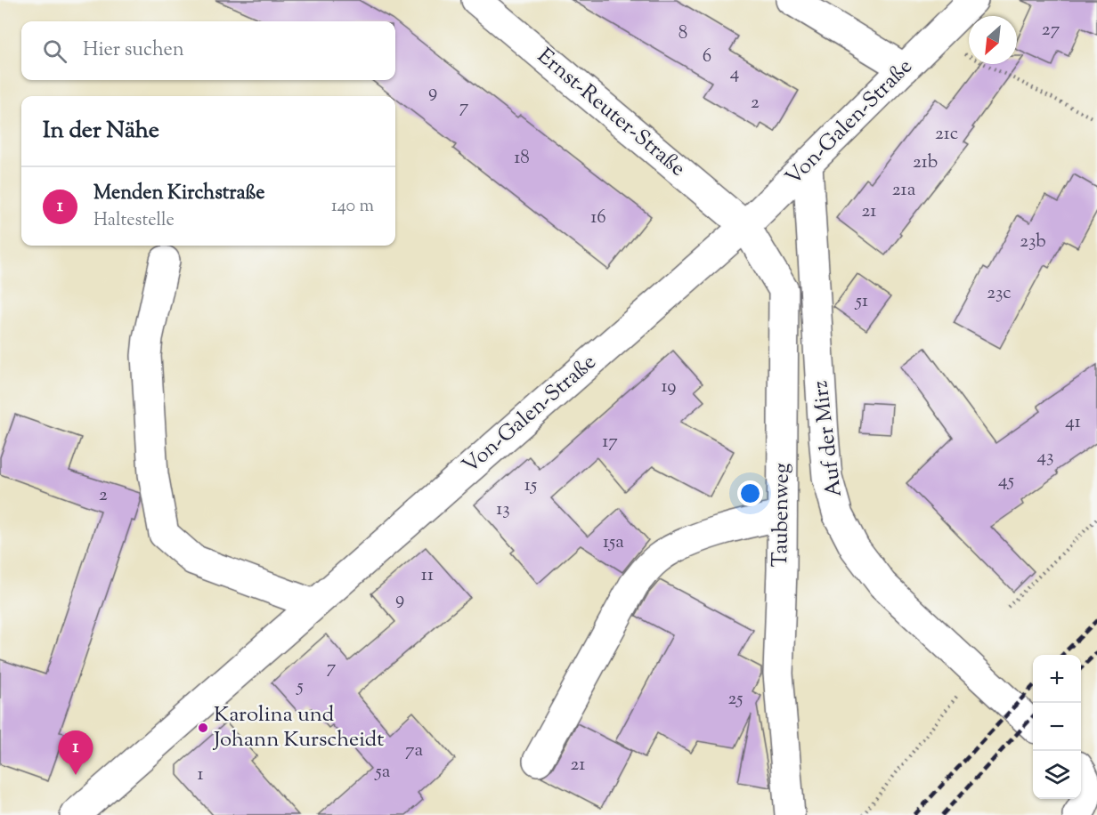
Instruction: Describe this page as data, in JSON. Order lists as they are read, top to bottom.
{
  "streets": {
    "street": [
      "Ernst-Reuter-Straße",
      "Von-Galen-Straße",
      "Auf der Mirz",
      "Taubenweg"
    ]
  },
  "crossings": [
    ["Ernst-Reuter-Straße", "Von-Galen-Straße"],
    ["Ernst-Reuter-Straße", "Taubenweg"],
    ["Von-Galen-Straße", "Auf der Mirz"],
    ["Von-Galen-Straße", "Taubenweg"]
  ],
  "places": ["Karolina und Johann Kurscheidt"],
  "house_numbers": [
    "27",
    "8",
    "6",
    "4",
    "9",
    "2",
    "7",
    "21c",
    "18",
    "21b",
    "21a",
    "21",
    "16",
    "23b",
    "23c",
    "51",
    "19",
    "41",
    "17",
    "43",
    "45",
    "15",
    "2",
    "13",
    "15a",
    "11",
    "9",
    "7",
    "5",
    "25",
    "7a",
    "21",
    "5a",
    "1"
  ],
  "north": "bottom left",
  "page": {
    "search": "Hier suchen",
    "heading": "In der Nähe",
    "list": [
      {
        "mark": "1",
        "name": "Menden Kirchstraße",
        "note": "Haltestelle",
        "value": "140 m"
      }
    ],
    "map_buttons": ["+", "−"],
    "pins": "1"
  }
}
